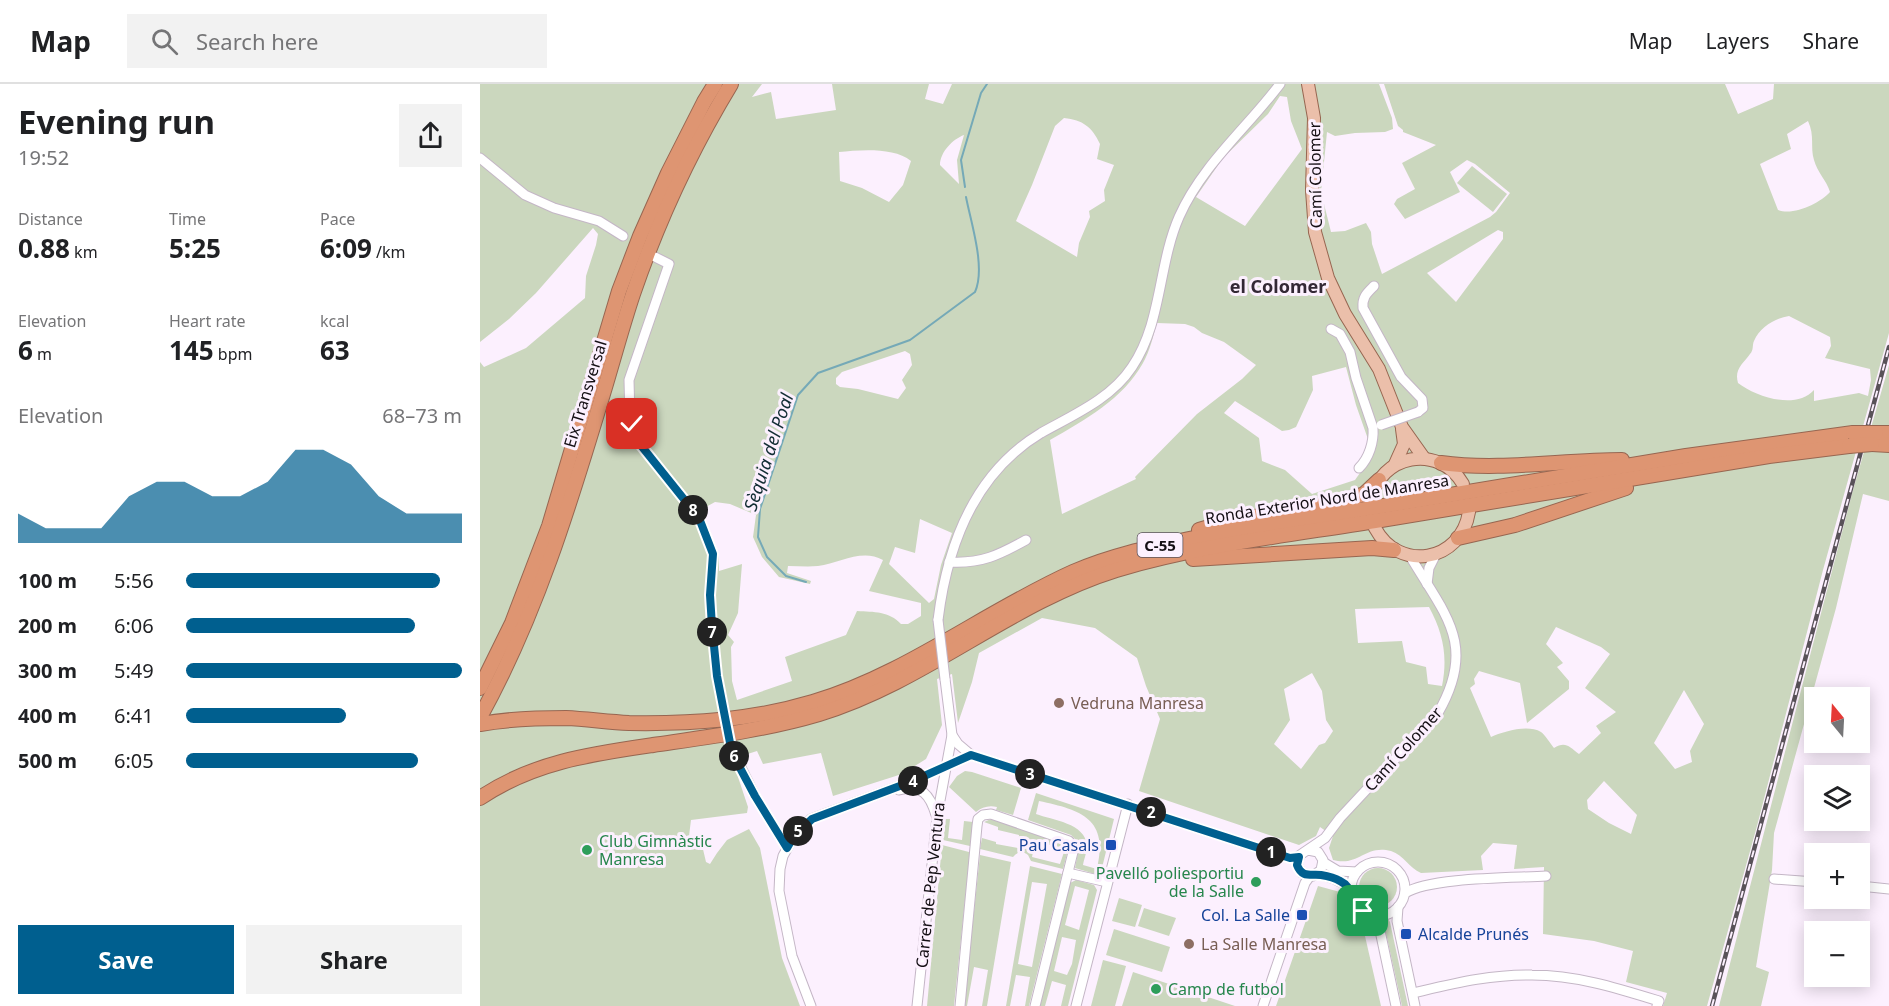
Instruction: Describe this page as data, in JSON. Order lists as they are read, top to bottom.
{
  "streets": {
    "highway": ["Eix Transversal", "Ronda Exterior Nord de Manresa", "C-55"],
    "main road": ["Camí Colomer"],
    "street": ["Carrer de Pep Ventura"]
  },
  "districts": ["el Colomer"],
  "water": ["Sèquia del Poal"],
  "places": {
    "other": [
      "Vedruna Manresa",
      "Club Gimnàstic Manresa",
      "Pavelló poliesportiu de la Salle",
      "La Salle Manresa",
      "Camp de futbol"
    ],
    "transit": ["Pau Casals", "Col. La Salle", "Alcalde Prunés"]
  },
  "north": "top",
  "page": {
    "header": "Map",
    "search": "Search here",
    "nav": ["Map", "Layers", "Share"],
    "heading": ["Evening run", "19:52"],
    "stats": [
      ["Distance", "0.88 km"],
      ["Time", "5:25"],
      ["Pace", "6:09 /km"],
      ["Elevation", "6 m"],
      ["Heart rate", "145 bpm"],
      ["kcal", "63"]
    ],
    "chart": ["Elevation", "68–73 m"],
    "pins": [
      "8",
      "7",
      "6",
      "3",
      "4",
      "2",
      "5",
      "1"
    ],
    "list": [
      {
        "name": "100 m",
        "note": "5:56"
      },
      {
        "name": "200 m",
        "note": "6:06"
      },
      {
        "name": "300 m",
        "note": "5:49"
      },
      {
        "name": "400 m",
        "note": "6:41"
      },
      {
        "name": "500 m",
        "note": "6:05"
      }
    ],
    "map_buttons": ["+", "−"],
    "buttons": ["Save", "Share"]
  }
}
